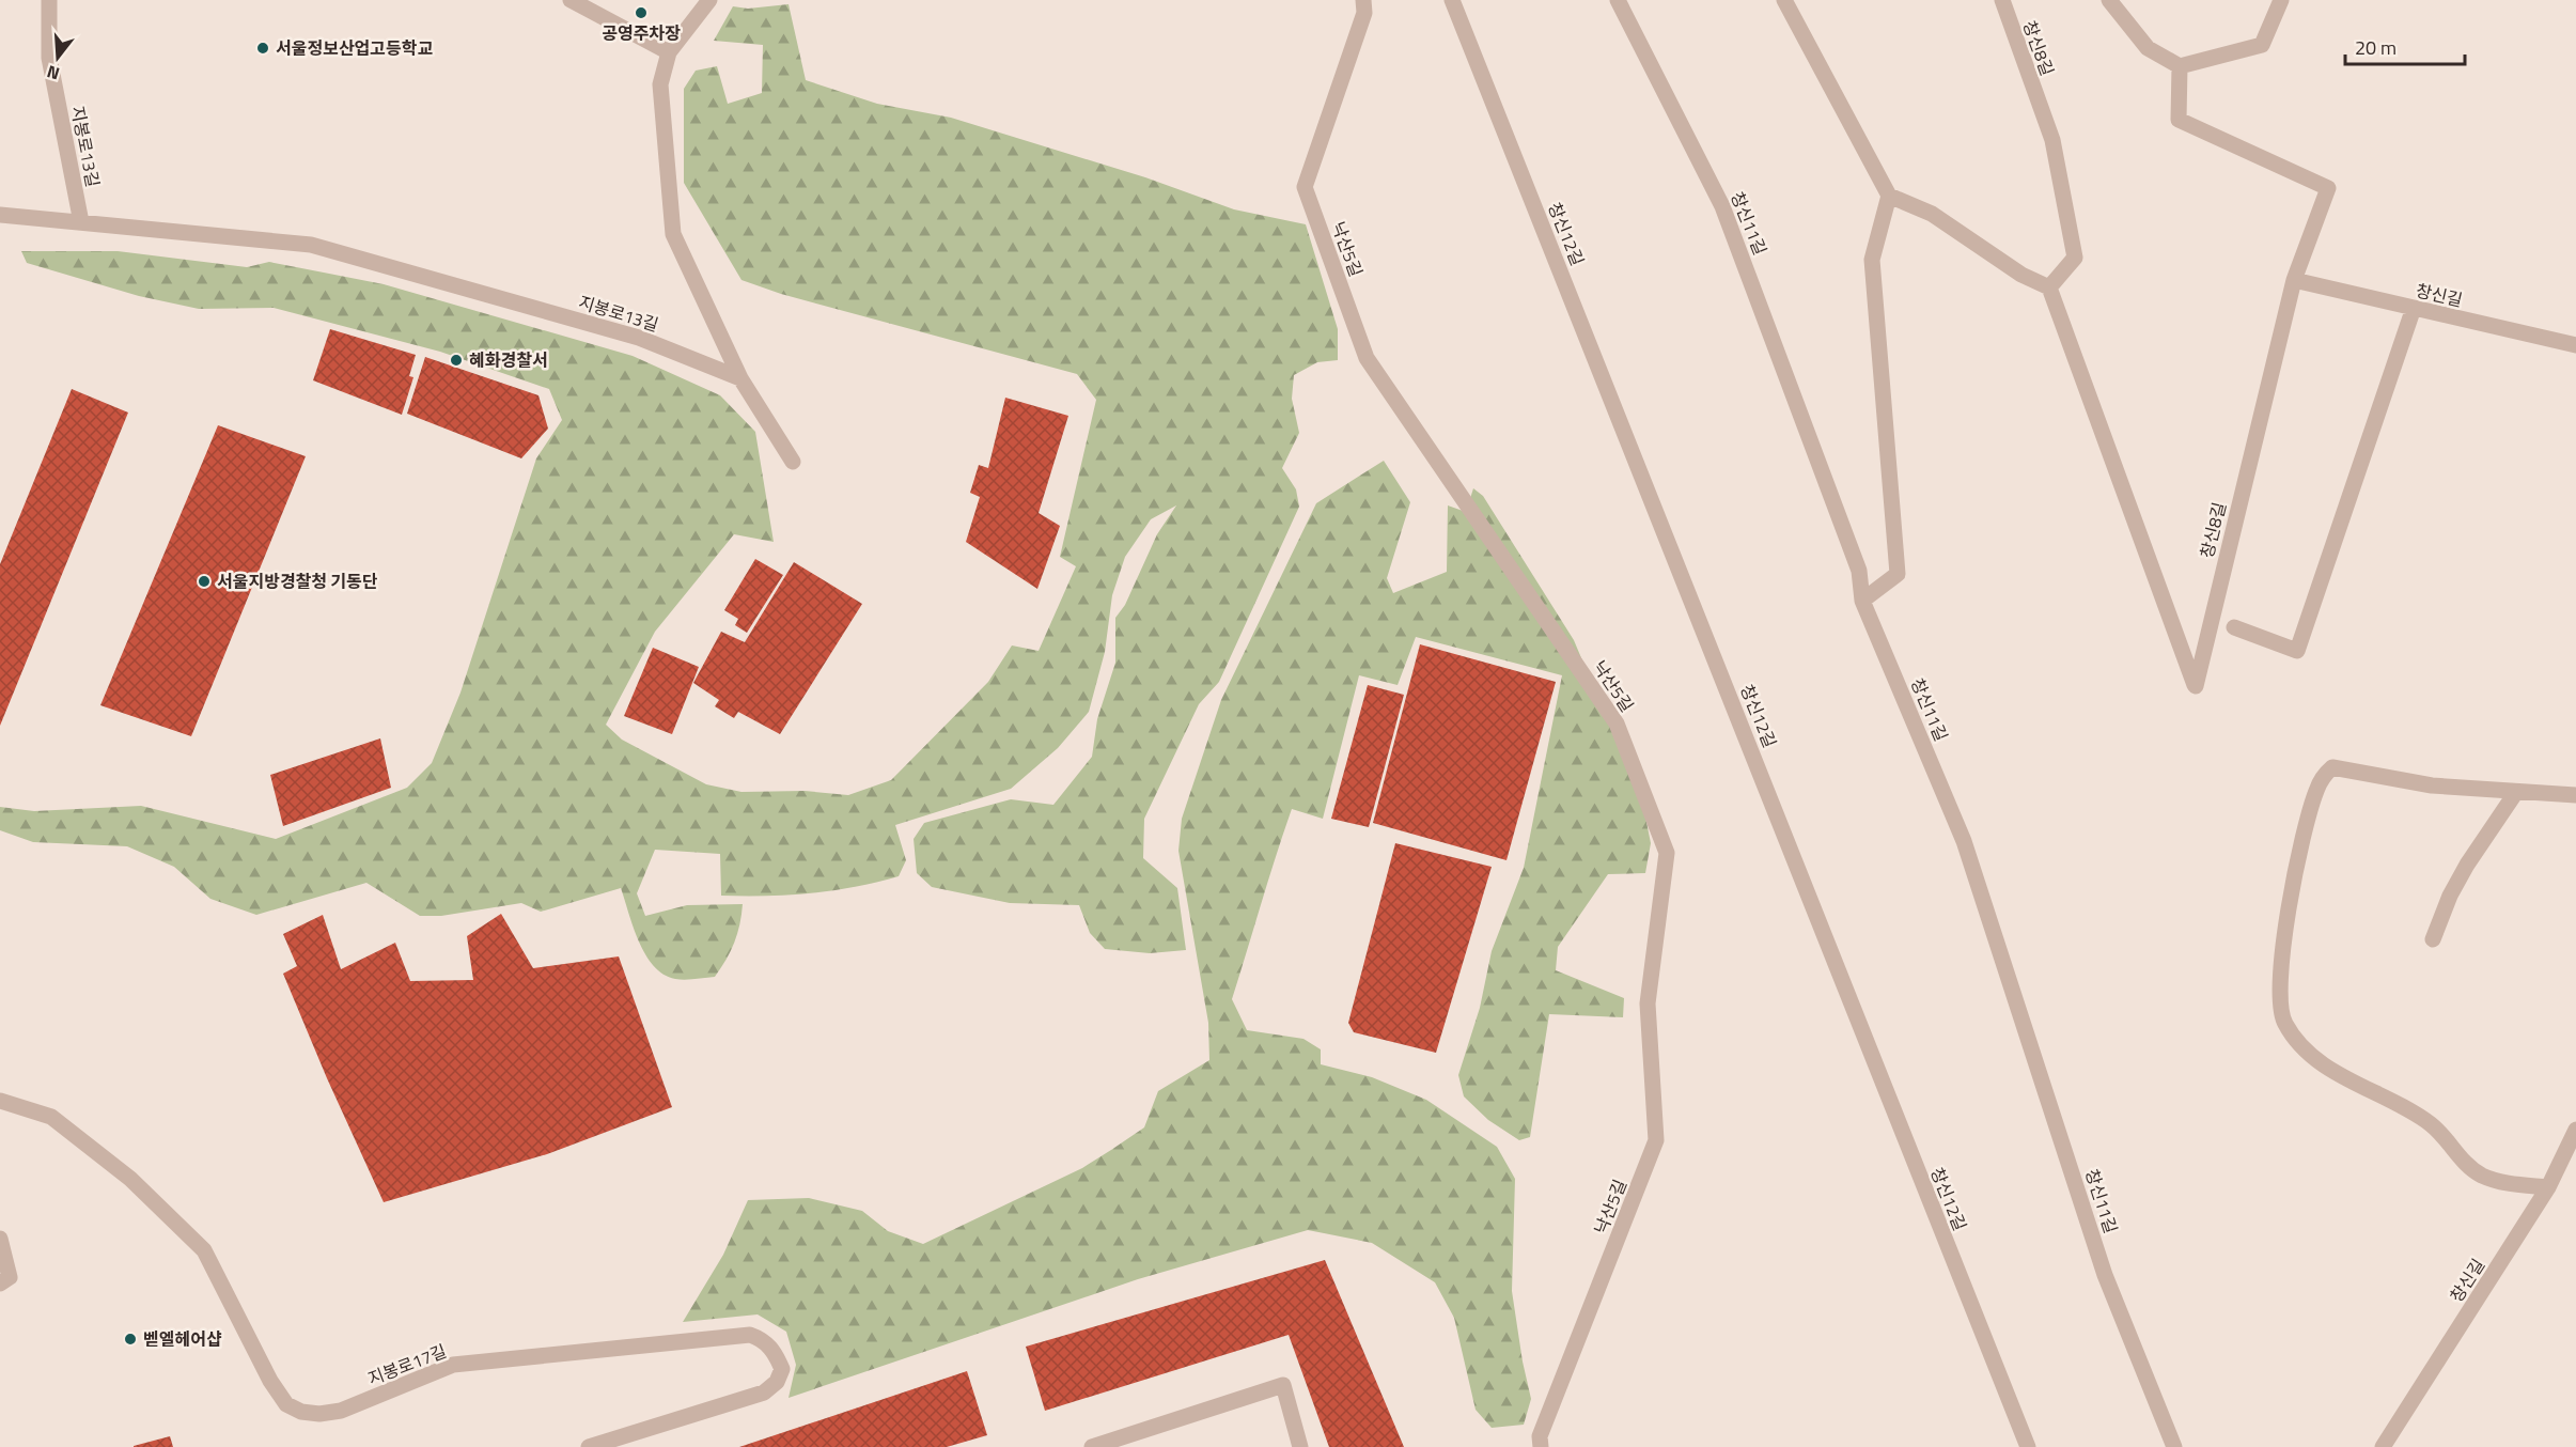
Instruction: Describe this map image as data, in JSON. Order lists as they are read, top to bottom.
{
  "streets": {
    "street": [
      "창신8길",
      "지봉로13길",
      "창신11길",
      "창신12길",
      "낙산5길",
      "창신길",
      "지봉로17길"
    ]
  },
  "crossings": [
    ["창신8길", "창신길"]
  ],
  "places": [
    "공영주차장",
    "서울정보산업고등학교",
    "혜화경찰서",
    "서울지방경찰청 기동단",
    "벧엘헤어샵"
  ],
  "scale_bar": "20 m",
  "north": "bottom"
}
